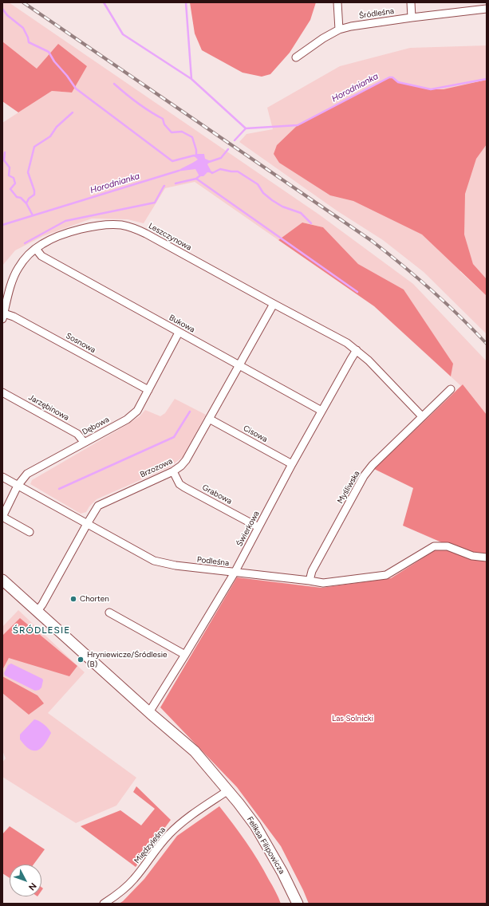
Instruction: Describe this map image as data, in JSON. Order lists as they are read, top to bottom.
{
  "streets": {
    "street": [
      "Śródleśna",
      "Leszczynowa",
      "Bukowa",
      "Sosnowa",
      "Jarzębinowa",
      "Dębowa",
      "Cisowa",
      "Brzozowa",
      "Myśliwska",
      "Grabowa",
      "Świerkowa",
      "Podleśna",
      "Międzyleśna",
      "Feliksa Filipowicza"
    ]
  },
  "crossings": [
    ["Leszczynowa", "Bukowa"],
    ["Leszczynowa", "Sosnowa"],
    ["Leszczynowa", "Brzozowa"],
    ["Leszczynowa", "Świerkowa"],
    ["Bukowa", "Dębowa"],
    ["Bukowa", "Brzozowa"],
    ["Bukowa", "Świerkowa"],
    ["Sosnowa", "Dębowa"],
    ["Jarzębinowa", "Dębowa"],
    ["Dębowa", "Podleśna"],
    ["Cisowa", "Brzozowa"],
    ["Cisowa", "Świerkowa"],
    ["Brzozowa", "Grabowa"],
    ["Brzozowa", "Podleśna"],
    ["Brzozowa", "Feliksa Filipowicza"],
    ["Myśliwska", "Podleśna"],
    ["Grabowa", "Świerkowa"],
    ["Świerkowa", "Podleśna"],
    ["Świerkowa", "Feliksa Filipowicza"],
    ["Międzyleśna", "Feliksa Filipowicza"]
  ],
  "districts": ["ŚRÓDLESIE"],
  "water": ["Horodnianka"],
  "parks": ["Las Solnicki"],
  "places": ["Chorten", "Hryniewicze/Śródlesie (B)"],
  "north": "bottom right"
}
